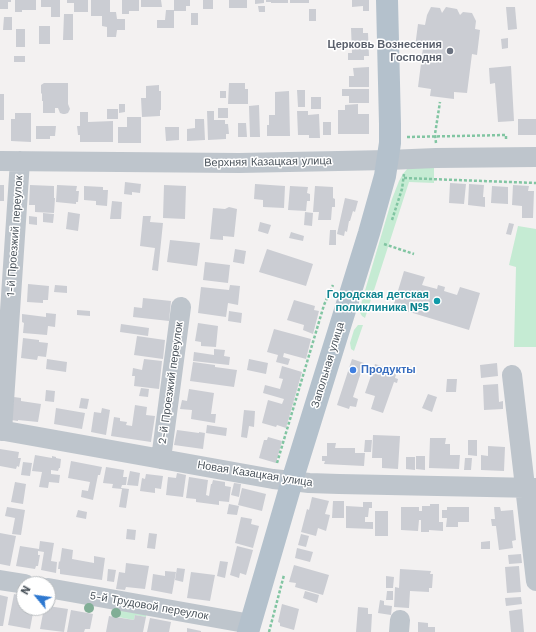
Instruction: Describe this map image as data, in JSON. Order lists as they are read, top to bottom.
{
  "streets": {
    "main road": ["Запольная улица"],
    "street": [
      "Верхняя Казацкая улица",
      "1-й Проезжий переулок",
      "2-й Проезжий переулок",
      "Новая Казацкая улица",
      "5-й Трудовой переулок"
    ]
  },
  "crossings": [
    ["Верхняя Казацкая улица", "1-й Проезжий переулок"],
    ["Верхняя Казацкая улица", "Запольная улица"],
    ["1-й Проезжий переулок", "Новая Казацкая улица"],
    ["Запольная улица", "Новая Казацкая улица"],
    ["Запольная улица", "5-й Трудовой переулок"],
    ["2-й Проезжий переулок", "Новая Казацкая улица"]
  ],
  "places": ["Церковь Вознесения Господня", "Городская детская поликлиника №5", "Продукты"],
  "north": "top left"
}
